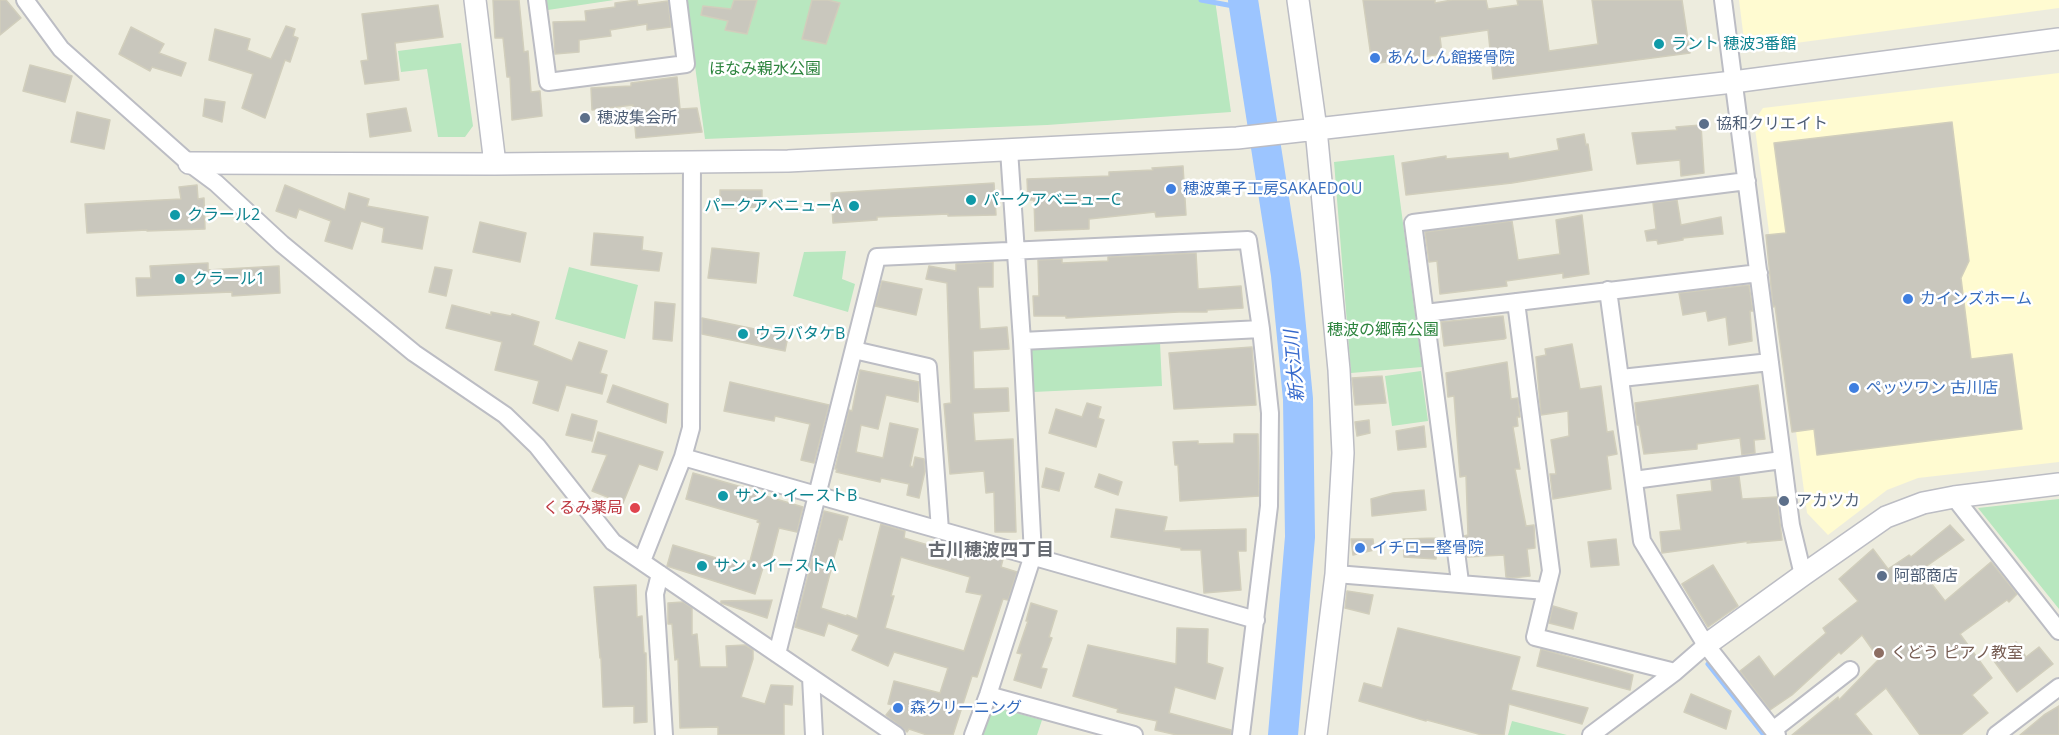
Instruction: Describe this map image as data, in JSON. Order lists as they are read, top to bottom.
{
  "districts": ["古川穂波四丁目"],
  "water": ["新大江川"],
  "parks": ["ほなみ親水公園", "穂波の郷南公園"],
  "places": [
    "ラント 穂波3番館",
    "あんしん館接骨院",
    "穂波集会所",
    "協和クリエイト",
    "穂波菓子工房SAKAEDOU",
    "パークアベニューC",
    "パークアベニューA",
    "クラール2",
    "クラール1",
    "カインズホーム",
    "ウラバタケB",
    "ペッツワン 古川店",
    "サン・イーストB",
    "アカツカ",
    "くるみ薬局",
    "イチロー整骨院",
    "サン・イーストA",
    "阿部商店",
    "くどう ピアノ教室",
    "森クリーニング"
  ]
}
